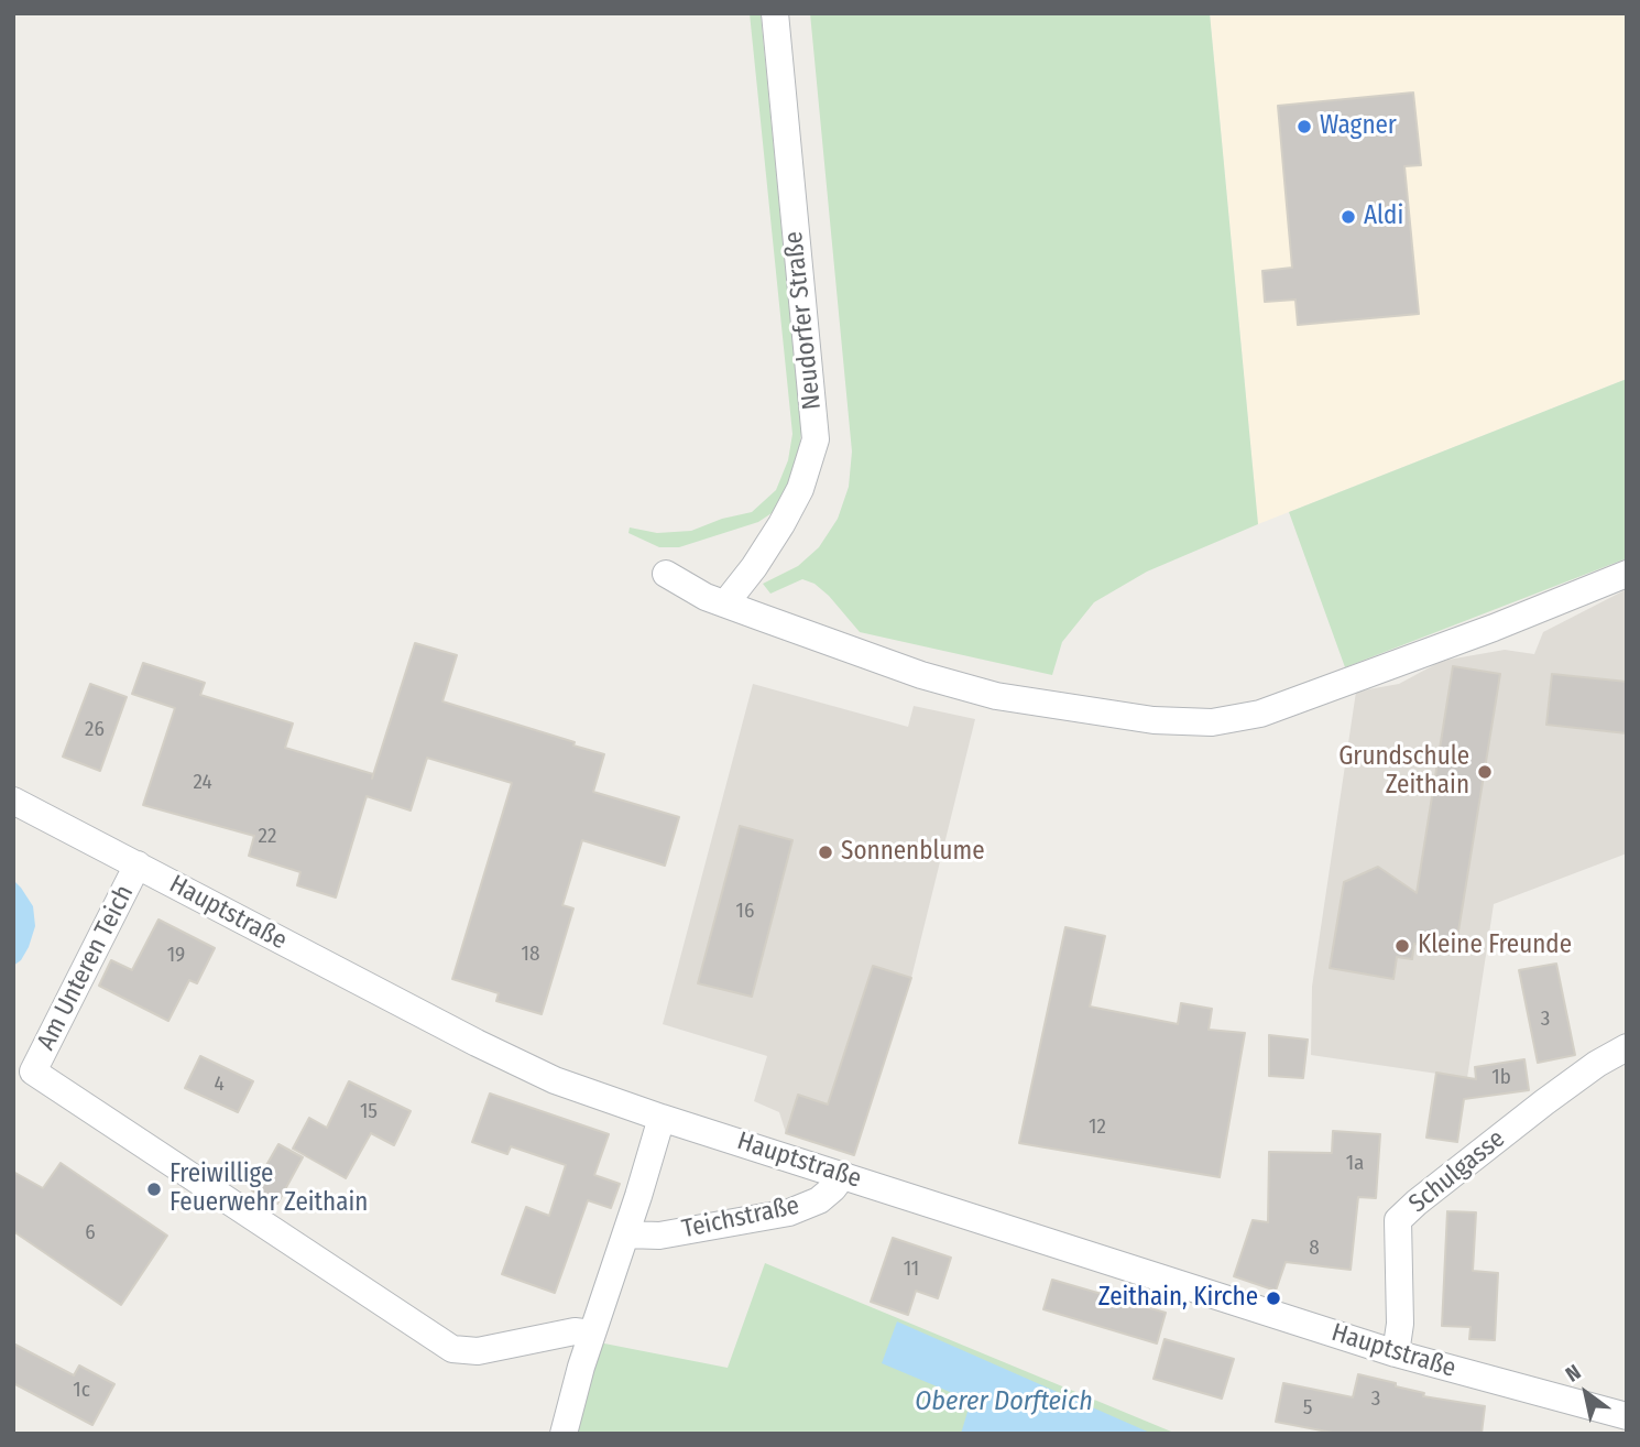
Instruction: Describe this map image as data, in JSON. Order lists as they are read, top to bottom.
{
  "streets": {
    "street": [
      "Neudorfer Straße",
      "Hauptstraße",
      "Am Unteren Teich",
      "Schulgasse",
      "Teichstraße"
    ]
  },
  "crossings": [
    ["Hauptstraße", "Am Unteren Teich"],
    ["Hauptstraße", "Schulgasse"],
    ["Hauptstraße", "Teichstraße"]
  ],
  "water": ["Oberer Dorfteich"],
  "places": [
    "Wagner",
    "Aldi",
    "Grundschule Zeithain",
    "Sonnenblume",
    "Kleine Freunde",
    "Freiwillige Feuerwehr Zeithain",
    "Zeithain, Kirche"
  ],
  "house_numbers": [
    "26",
    "24",
    "22",
    "16",
    "18",
    "19",
    "3",
    "1b",
    "4",
    "15",
    "12",
    "1a",
    "6",
    "8",
    "11",
    "1c",
    "3",
    "5"
  ],
  "north": "top left"
}
